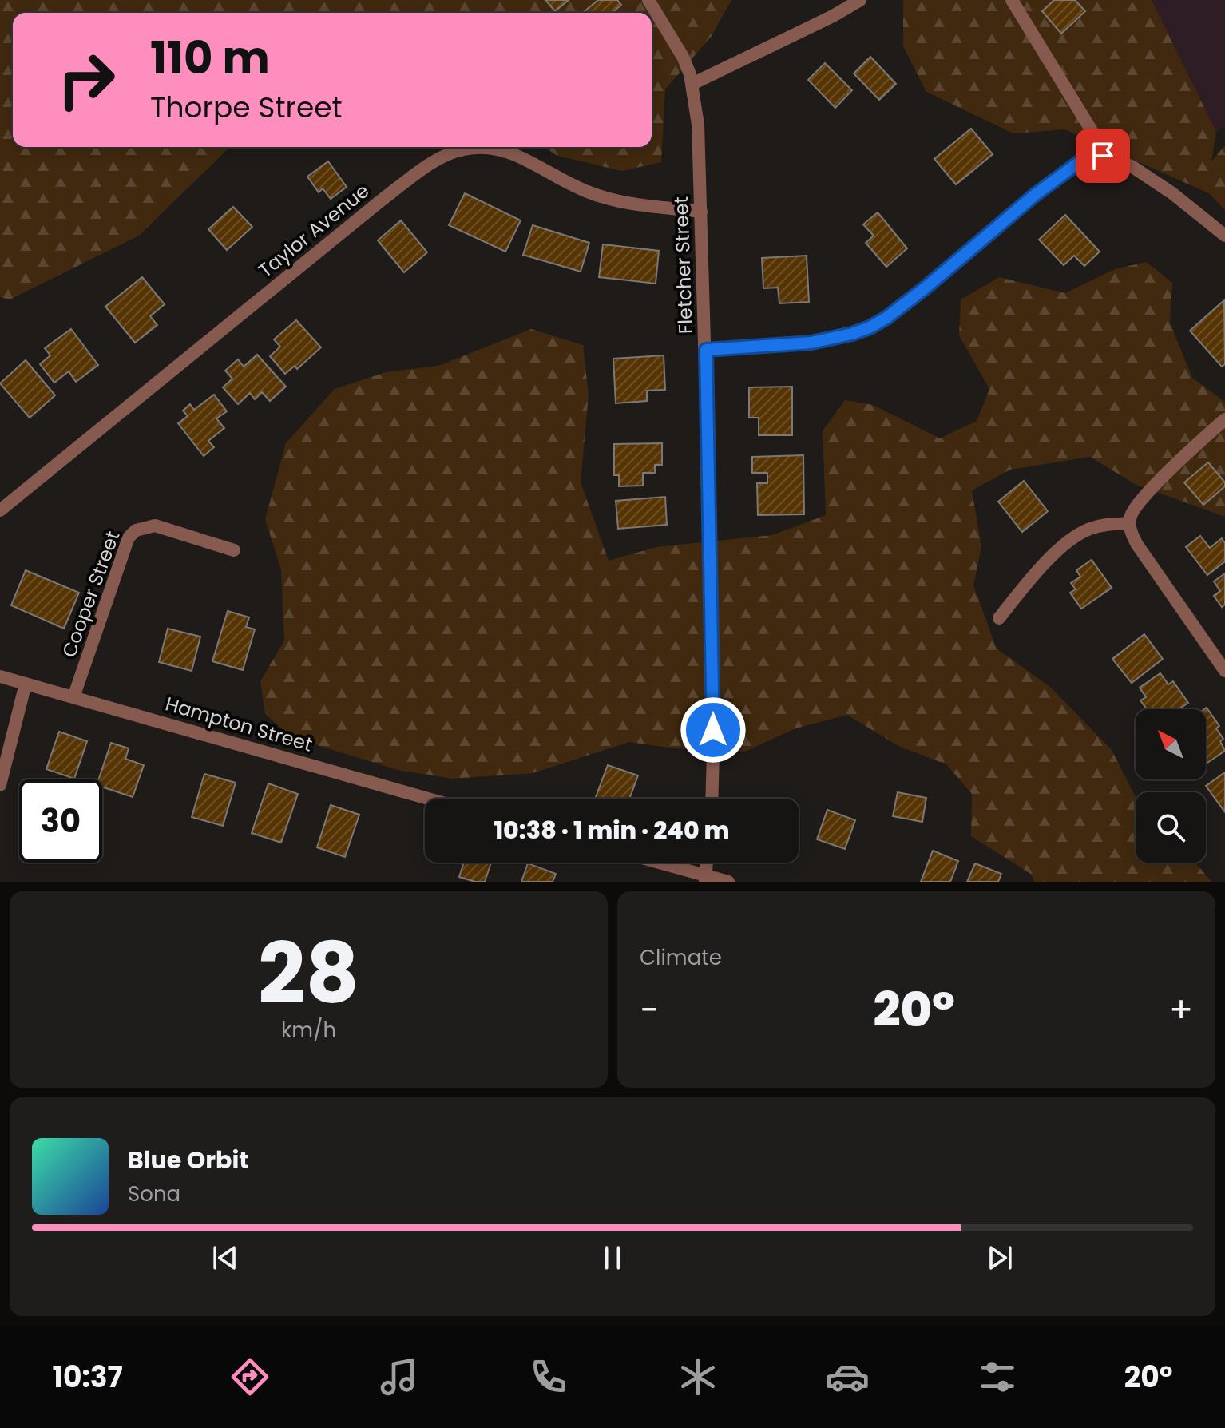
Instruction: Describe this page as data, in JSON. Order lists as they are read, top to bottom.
{
  "streets": {
    "street": [
      "Taylor Avenue",
      "Fletcher Street",
      "Cooper Street",
      "Hampton Street"
    ]
  },
  "crossings": [
    ["Taylor Avenue", "Fletcher Street"],
    ["Cooper Street", "Hampton Street"]
  ],
  "north": "top left",
  "page": {
    "turn": ["110 m", "Thorpe Street"],
    "limit": "30",
    "trip": "10:38 · 1 min · 240 m",
    "tile": [
      ["28", "km/h"],
      "Climate"
    ],
    "heat": ["−", "20°", "+"],
    "song": ["Blue Orbit", "Sona"],
    "tabs": ["10:37", "20°"]
  }
}
